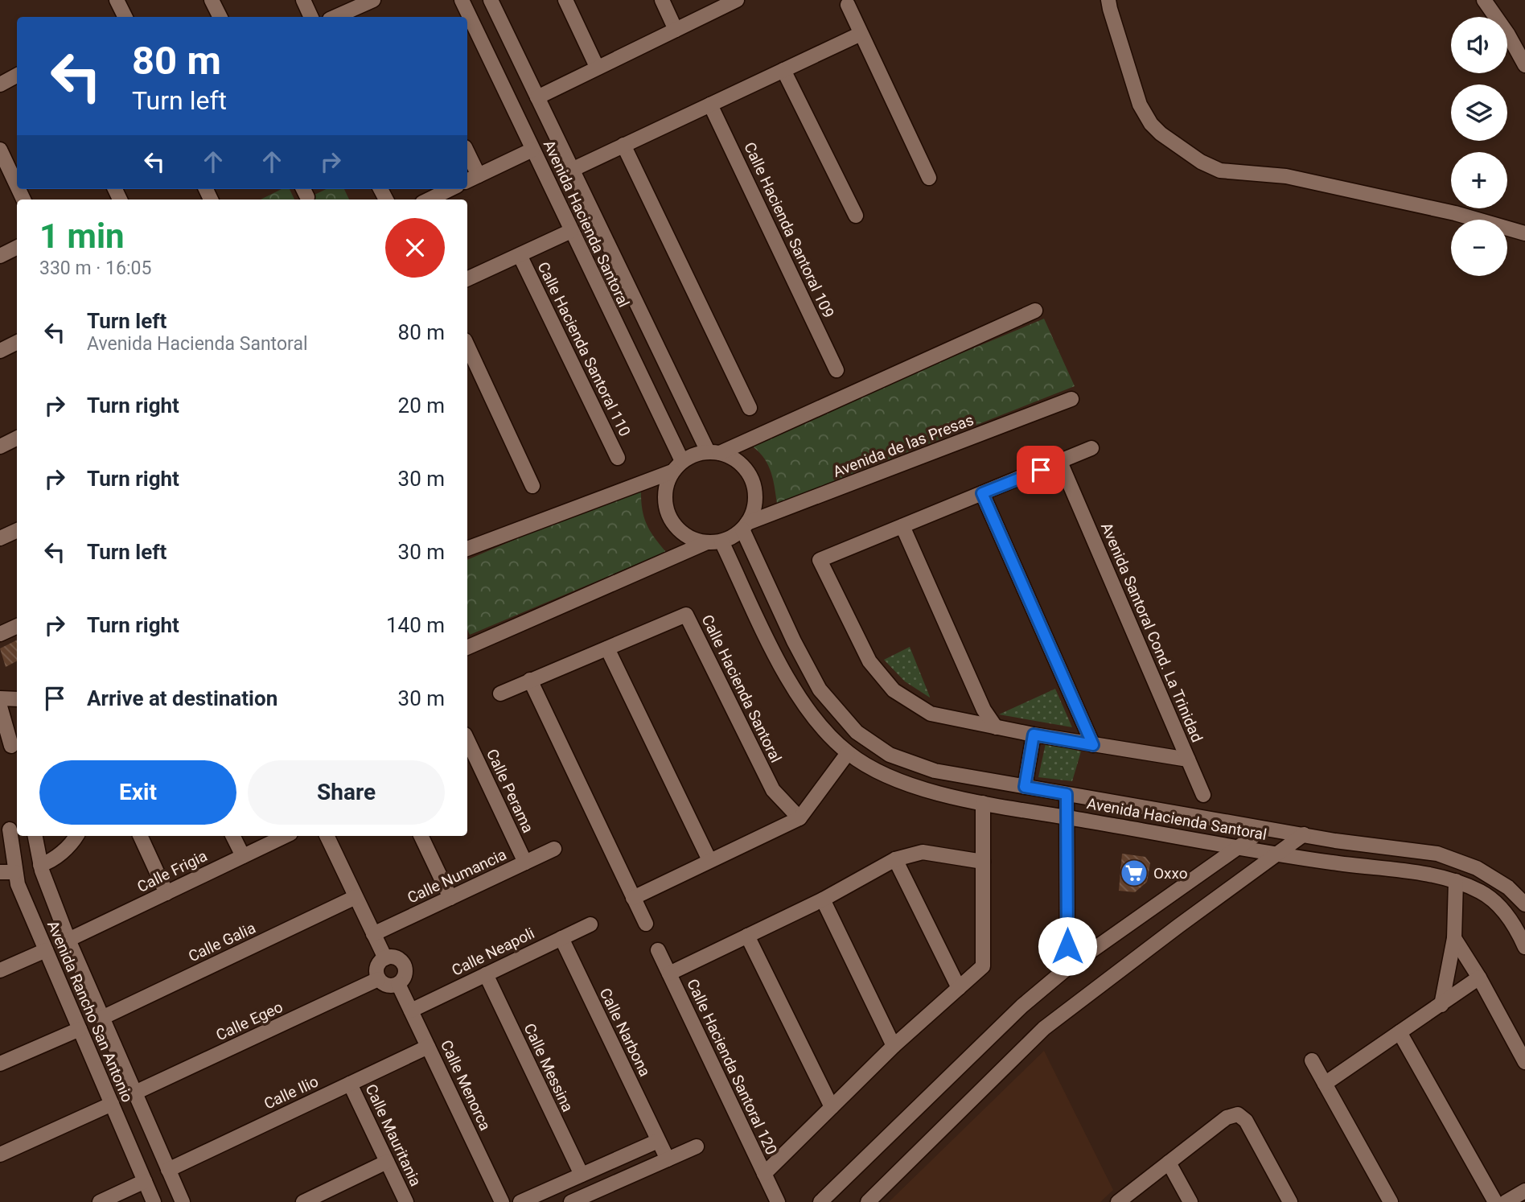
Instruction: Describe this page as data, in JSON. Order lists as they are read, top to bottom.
{
  "streets": {
    "street": [
      "Avenida Hacienda Santoral",
      "Calle Hacienda Santoral 109",
      "Calle Hacienda Santoral 110",
      "Avenida de las Presas",
      "Avenida Santoral Cond. La Trinidad",
      "Calle Hacienda Santoral",
      "Calle Perama",
      "Calle Frigia",
      "Calle Numancia",
      "Calle Galia",
      "Calle Neapoli",
      "Avenida Rancho San Antonio",
      "Calle Egeo",
      "Calle Narbona",
      "Calle Hacienda Santoral 120",
      "Calle Messina",
      "Calle Menorca",
      "Calle Ilio",
      "Calle Mauritania"
    ]
  },
  "crossings": [
    ["Avenida Hacienda Santoral", "Calle Hacienda Santoral 110"],
    ["Avenida Hacienda Santoral", "Avenida de las Presas"],
    ["Avenida Hacienda Santoral", "Calle Hacienda Santoral 120"],
    ["Calle Perama", "Calle Numancia"],
    ["Calle Frigia", "Avenida Rancho San Antonio"],
    ["Calle Galia", "Avenida Rancho San Antonio"],
    ["Calle Neapoli", "Calle Narbona"],
    ["Calle Neapoli", "Calle Messina"],
    ["Calle Neapoli", "Calle Menorca"],
    ["Avenida Rancho San Antonio", "Calle Egeo"],
    ["Avenida Rancho San Antonio", "Calle Ilio"],
    ["Calle Egeo", "Calle Menorca"],
    ["Calle Menorca", "Calle Ilio"],
    ["Calle Ilio", "Calle Mauritania"]
  ],
  "places": {
    "supermarket": ["Oxxo"]
  },
  "page": {
    "map_buttons": ["+", "−"],
    "turn": ["80 m", "Turn left"],
    "heading": ["1 min", "330 m · 16:05"],
    "list": [
      {
        "name": "Turn left",
        "note": "Avenida Hacienda Santoral",
        "value": "80 m"
      },
      {
        "name": "Turn right",
        "value": "20 m"
      },
      {
        "name": "Turn right",
        "value": "30 m"
      },
      {
        "name": "Turn left",
        "value": "30 m"
      },
      {
        "name": "Turn right",
        "value": "140 m"
      },
      {
        "name": "Arrive at destination",
        "value": "30 m"
      }
    ],
    "buttons": ["Exit", "Share"]
  }
}
